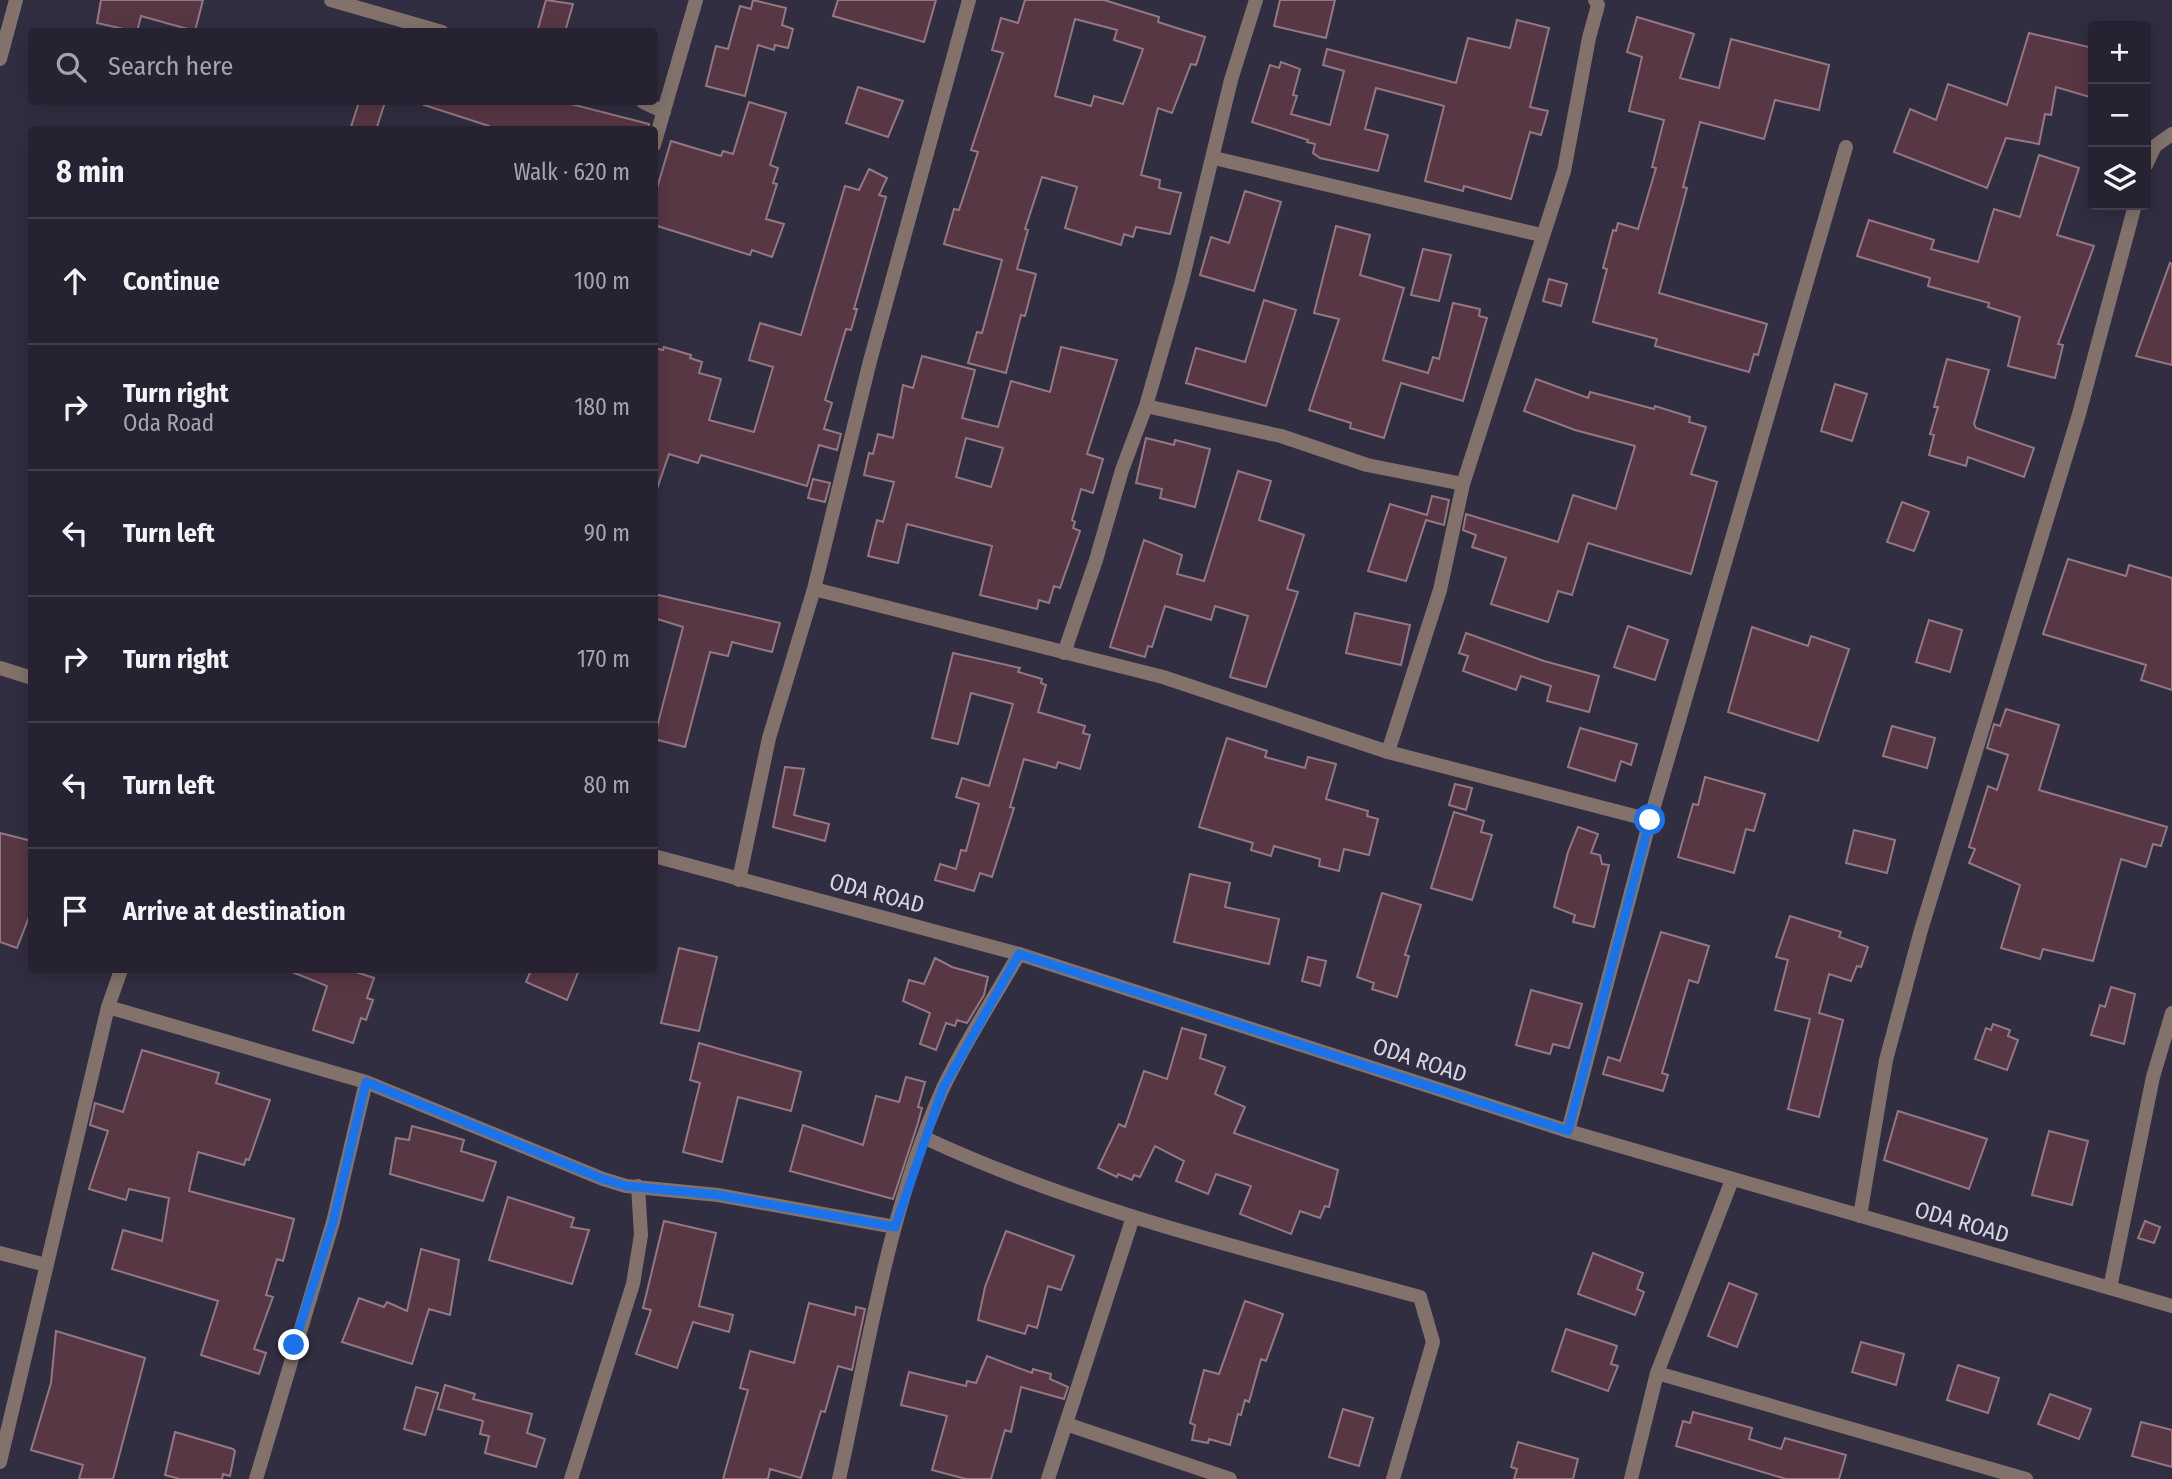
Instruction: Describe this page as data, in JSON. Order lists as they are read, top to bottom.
{
  "streets": {
    "street": ["ODA ROAD"]
  },
  "page": {
    "map_buttons": ["+", "−"],
    "search": "Search here",
    "heading": ["8 min", "Walk · 620 m"],
    "list": [
      ["Continue", "100 m"],
      ["Turn right", "Oda Road", "180 m"],
      ["Turn left", "90 m"],
      ["Turn right", "170 m"],
      ["Turn left", "80 m"],
      "Arrive at destination"
    ]
  }
}
